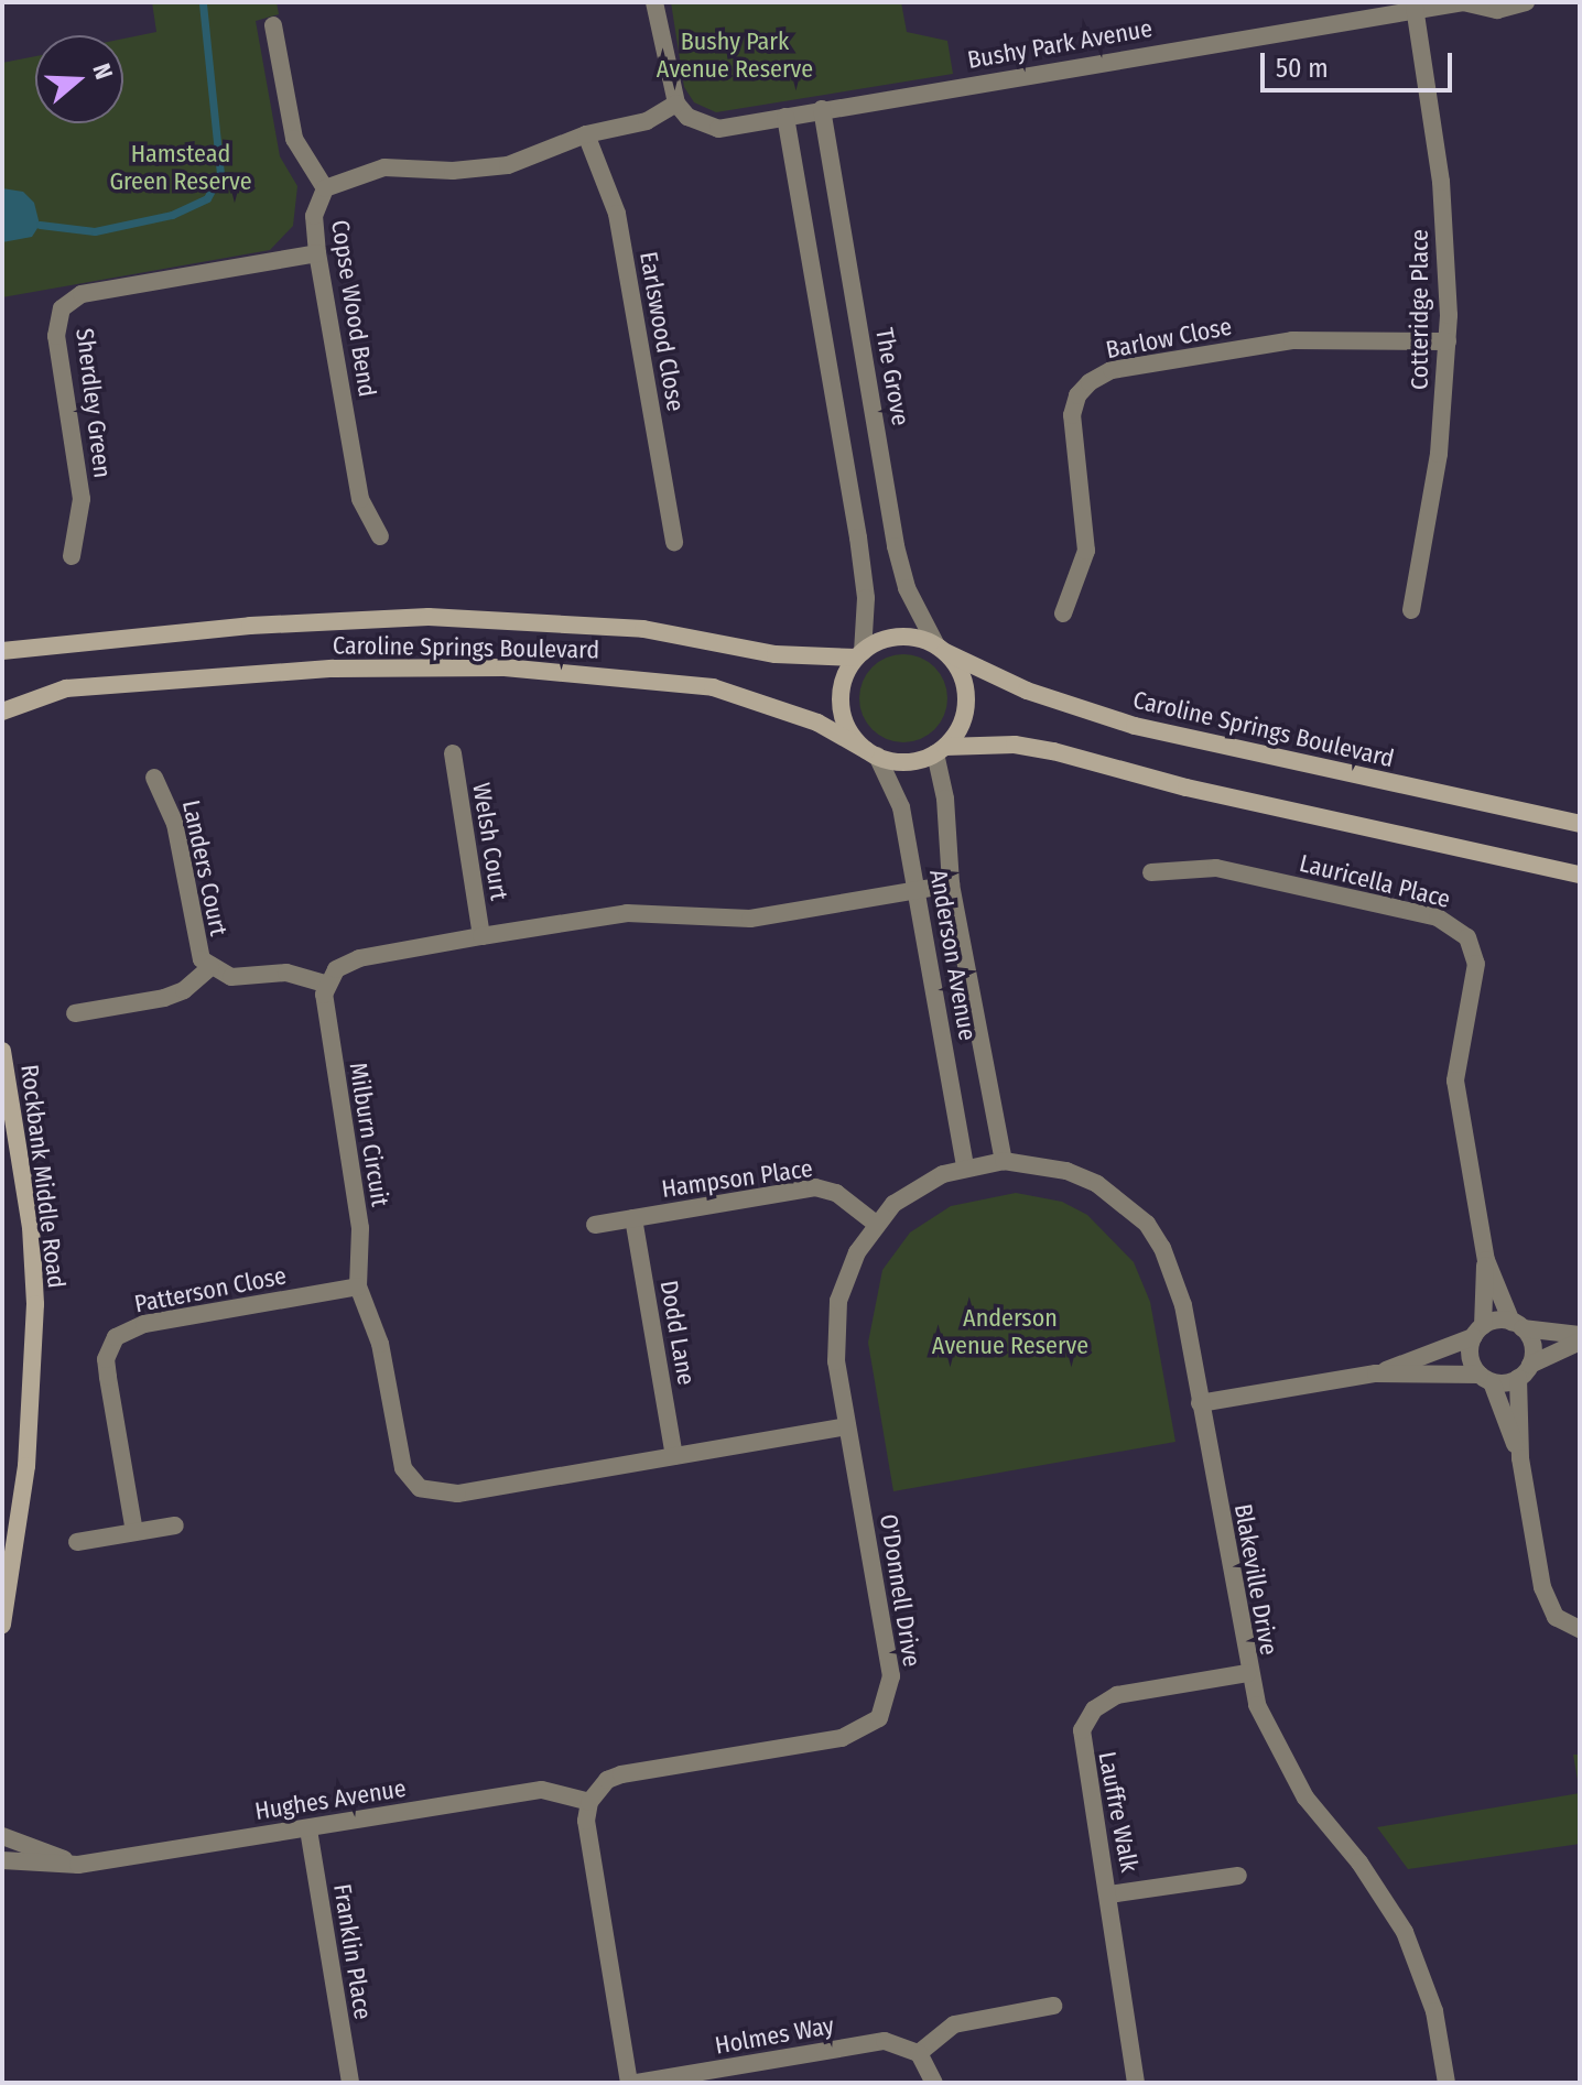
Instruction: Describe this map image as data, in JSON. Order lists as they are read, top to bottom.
{
  "streets": {
    "main road": ["Caroline Springs Boulevard", "Rockbank Middle Road"],
    "street": [
      "Bushy Park Avenue",
      "Copse Wood Bend",
      "Cotteridge Place",
      "Earlswood Close",
      "Barlow Close",
      "The Grove",
      "Sherdley Green",
      "Welsh Court",
      "Landers Court",
      "Lauricella Place",
      "Anderson Avenue",
      "Milburn Circuit",
      "Hampson Place",
      "Patterson Close",
      "Dodd Lane",
      "Blakeville Drive",
      "O'Donnell Drive",
      "Hughes Avenue",
      "Lauffre Walk",
      "Franklin Place",
      "Holmes Way"
    ]
  },
  "crossings": [
    ["Bushy Park Avenue", "Copse Wood Bend"],
    ["Bushy Park Avenue", "Cotteridge Place"],
    ["Bushy Park Avenue", "The Grove"],
    ["Copse Wood Bend", "Earlswood Close"],
    ["Copse Wood Bend", "Sherdley Green"],
    ["Cotteridge Place", "Barlow Close"],
    ["The Grove", "Caroline Springs Boulevard"],
    ["The Grove", "Anderson Avenue"],
    ["Caroline Springs Boulevard", "Anderson Avenue"],
    ["Landers Court", "Milburn Circuit"],
    ["Anderson Avenue", "Blakeville Drive"],
    ["Anderson Avenue", "O'Donnell Drive"],
    ["Milburn Circuit", "Patterson Close"],
    ["Milburn Circuit", "Dodd Lane"],
    ["Milburn Circuit", "O'Donnell Drive"],
    ["Hampson Place", "Dodd Lane"],
    ["Hampson Place", "O'Donnell Drive"],
    ["Blakeville Drive", "O'Donnell Drive"],
    ["Blakeville Drive", "Lauffre Walk"],
    ["O'Donnell Drive", "Hughes Avenue"],
    ["Hughes Avenue", "Franklin Place"]
  ],
  "parks": ["Bushy Park Avenue Reserve", "Hamstead Green Reserve", "Anderson Avenue Reserve"],
  "scale_bar": "50 m",
  "north": "right"
}
